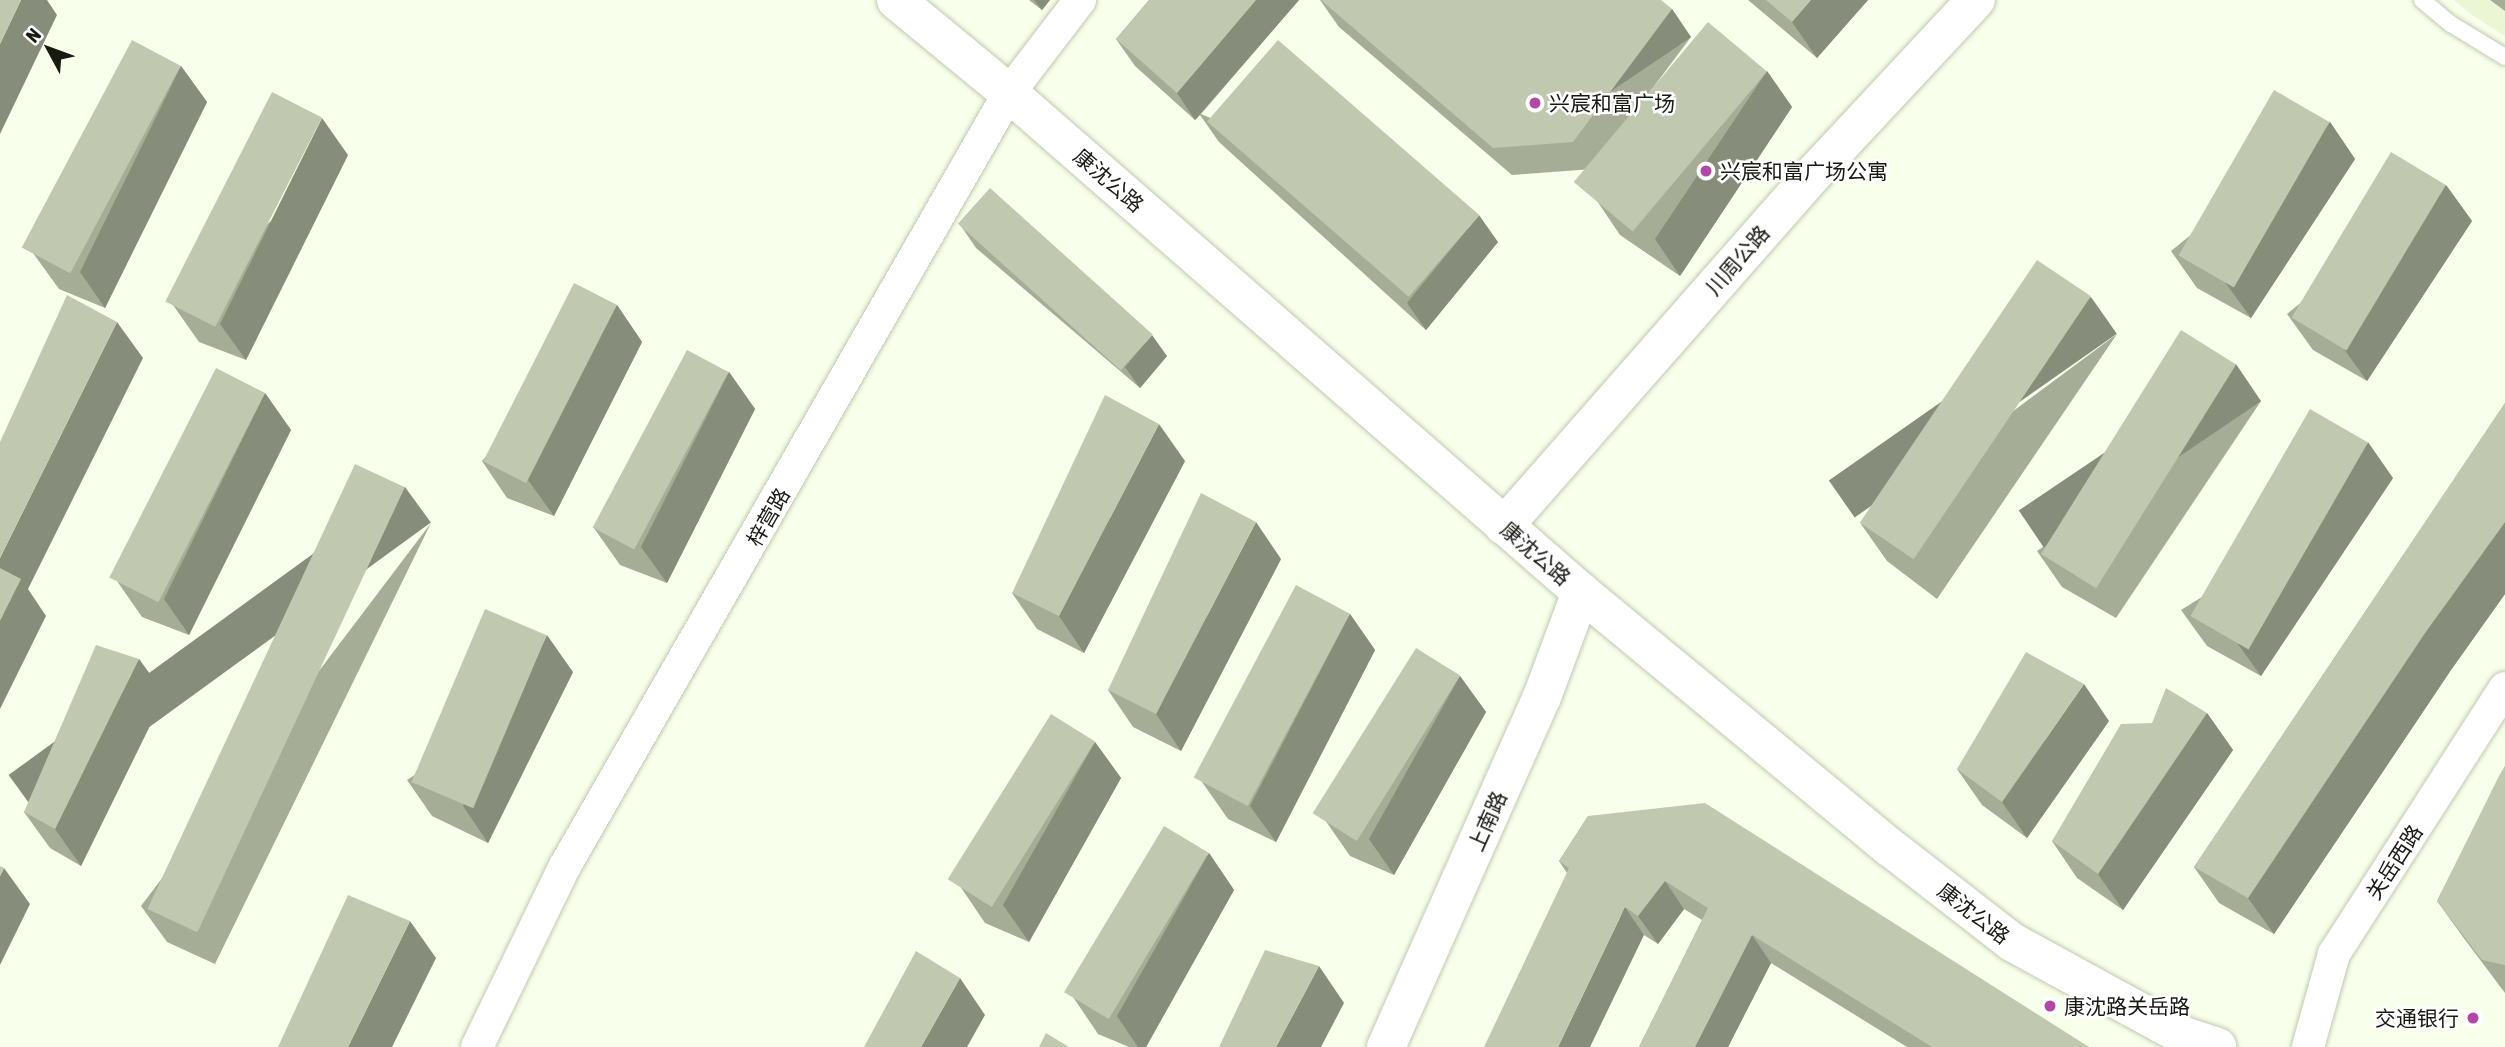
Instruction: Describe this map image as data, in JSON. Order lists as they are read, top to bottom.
{
  "streets": {
    "street": [
      "康沈公路",
      "川周公路",
      "梓营路",
      "上南路",
      "关岳西路"
    ]
  },
  "crossings": [
    ["康沈公路", "川周公路"],
    ["康沈公路", "梓营路"],
    ["康沈公路", "上南路"]
  ],
  "places": [
    "兴宸和富广场",
    "兴宸和富广场公寓",
    "康沈路关岳路",
    "交通银行"
  ],
  "north": "top left"
}
